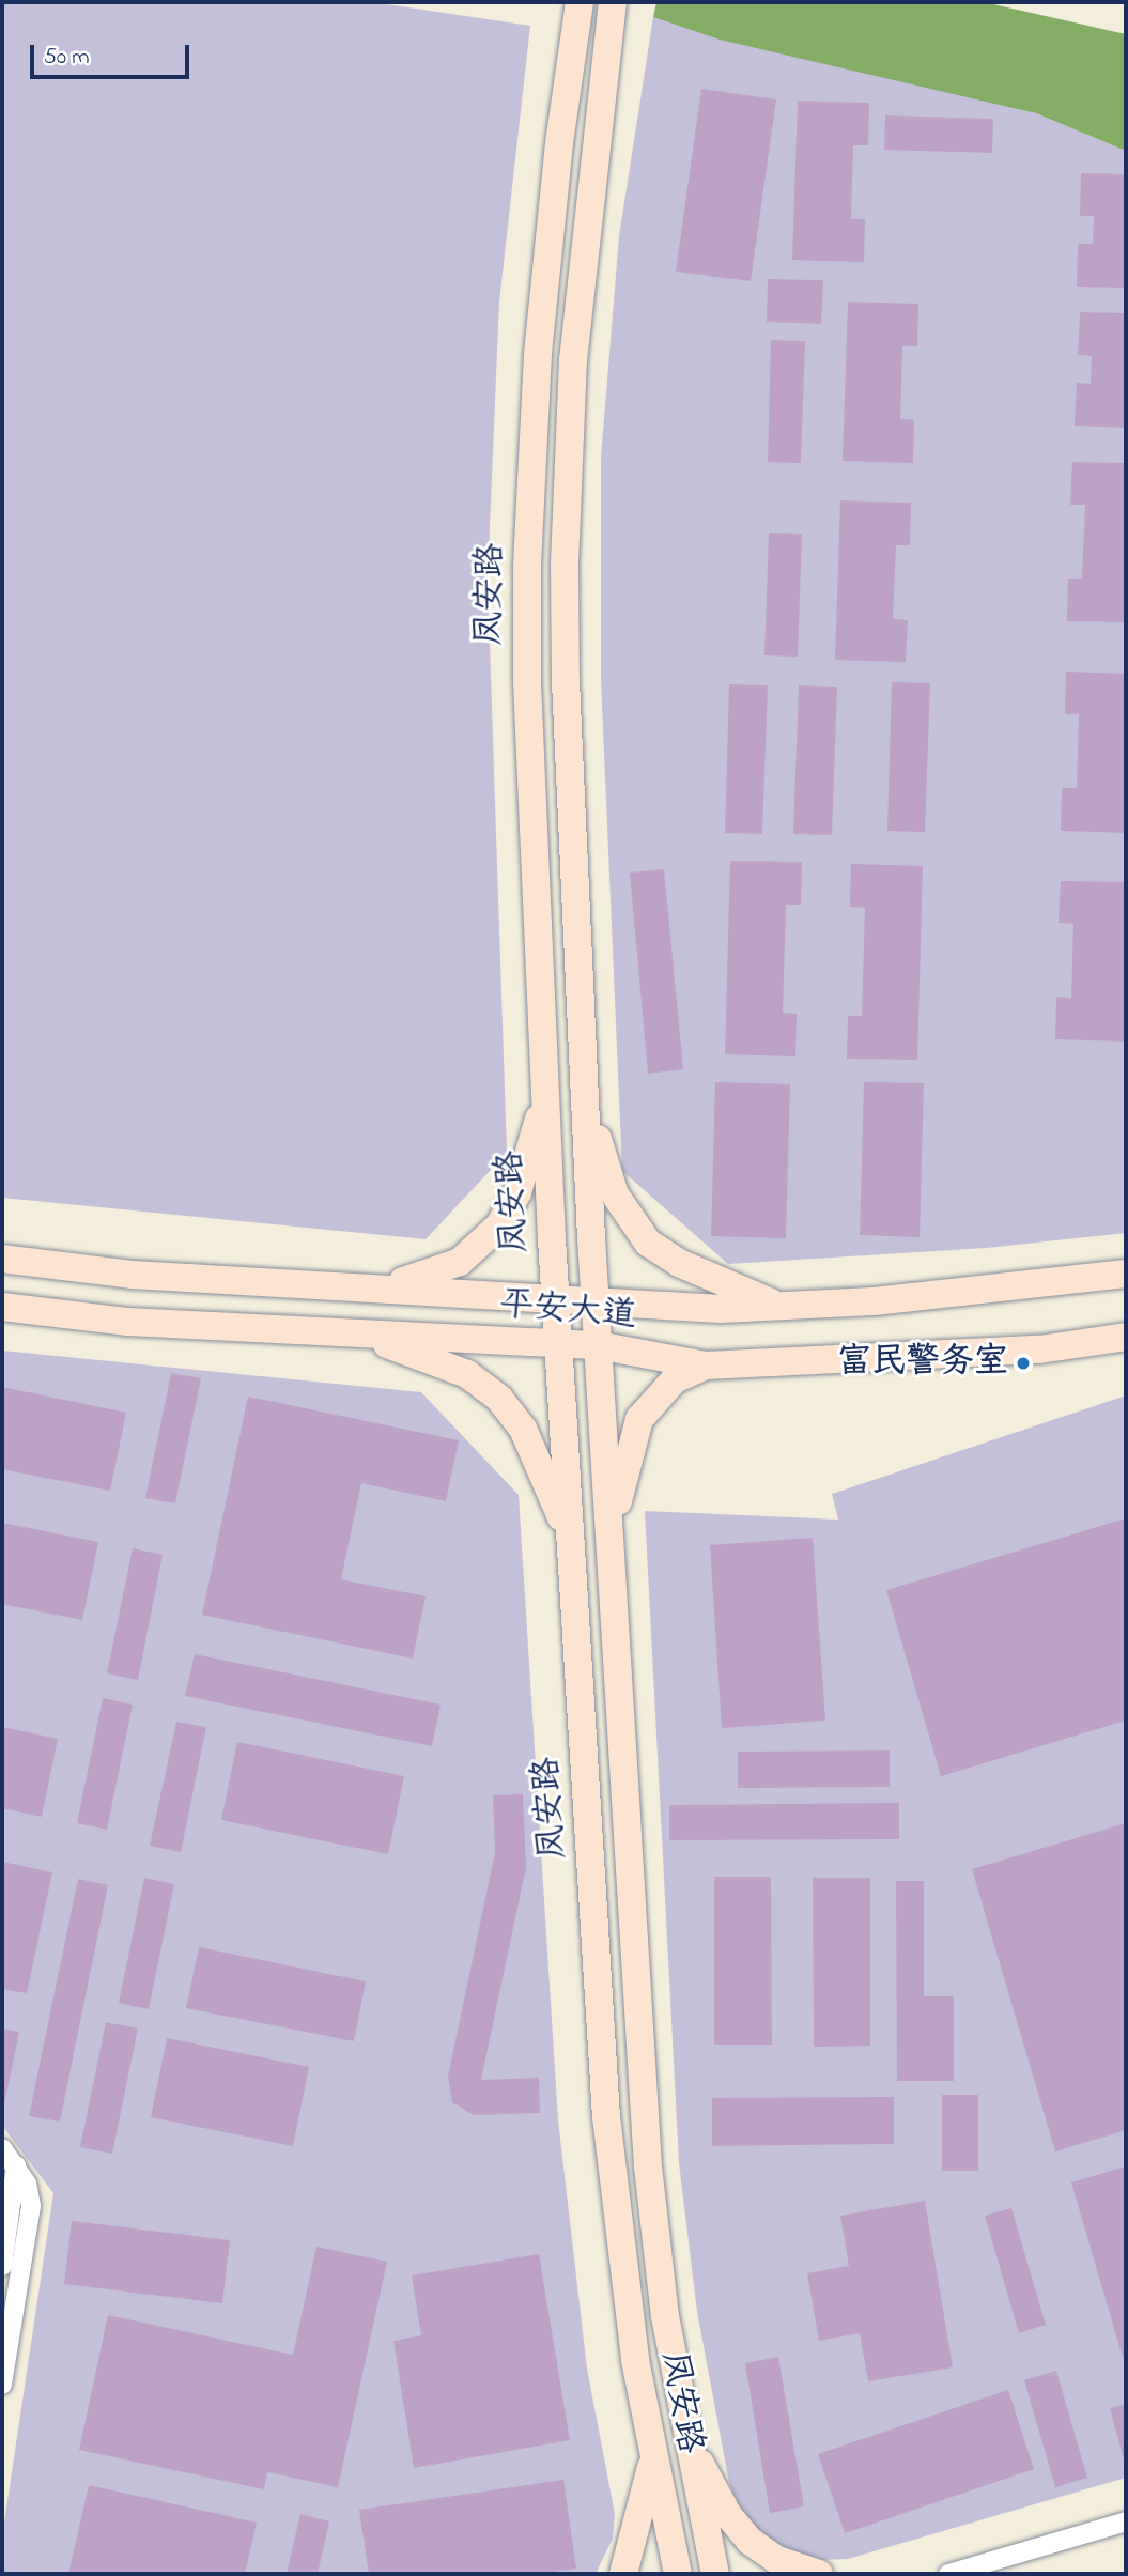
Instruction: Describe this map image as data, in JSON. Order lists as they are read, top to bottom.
{
  "streets": {
    "street": ["凤安路", "平安大道"]
  },
  "crossings": [
    ["凤安路", "平安大道"]
  ],
  "places": ["富民警务室"],
  "scale_bar": "50 m"
}
